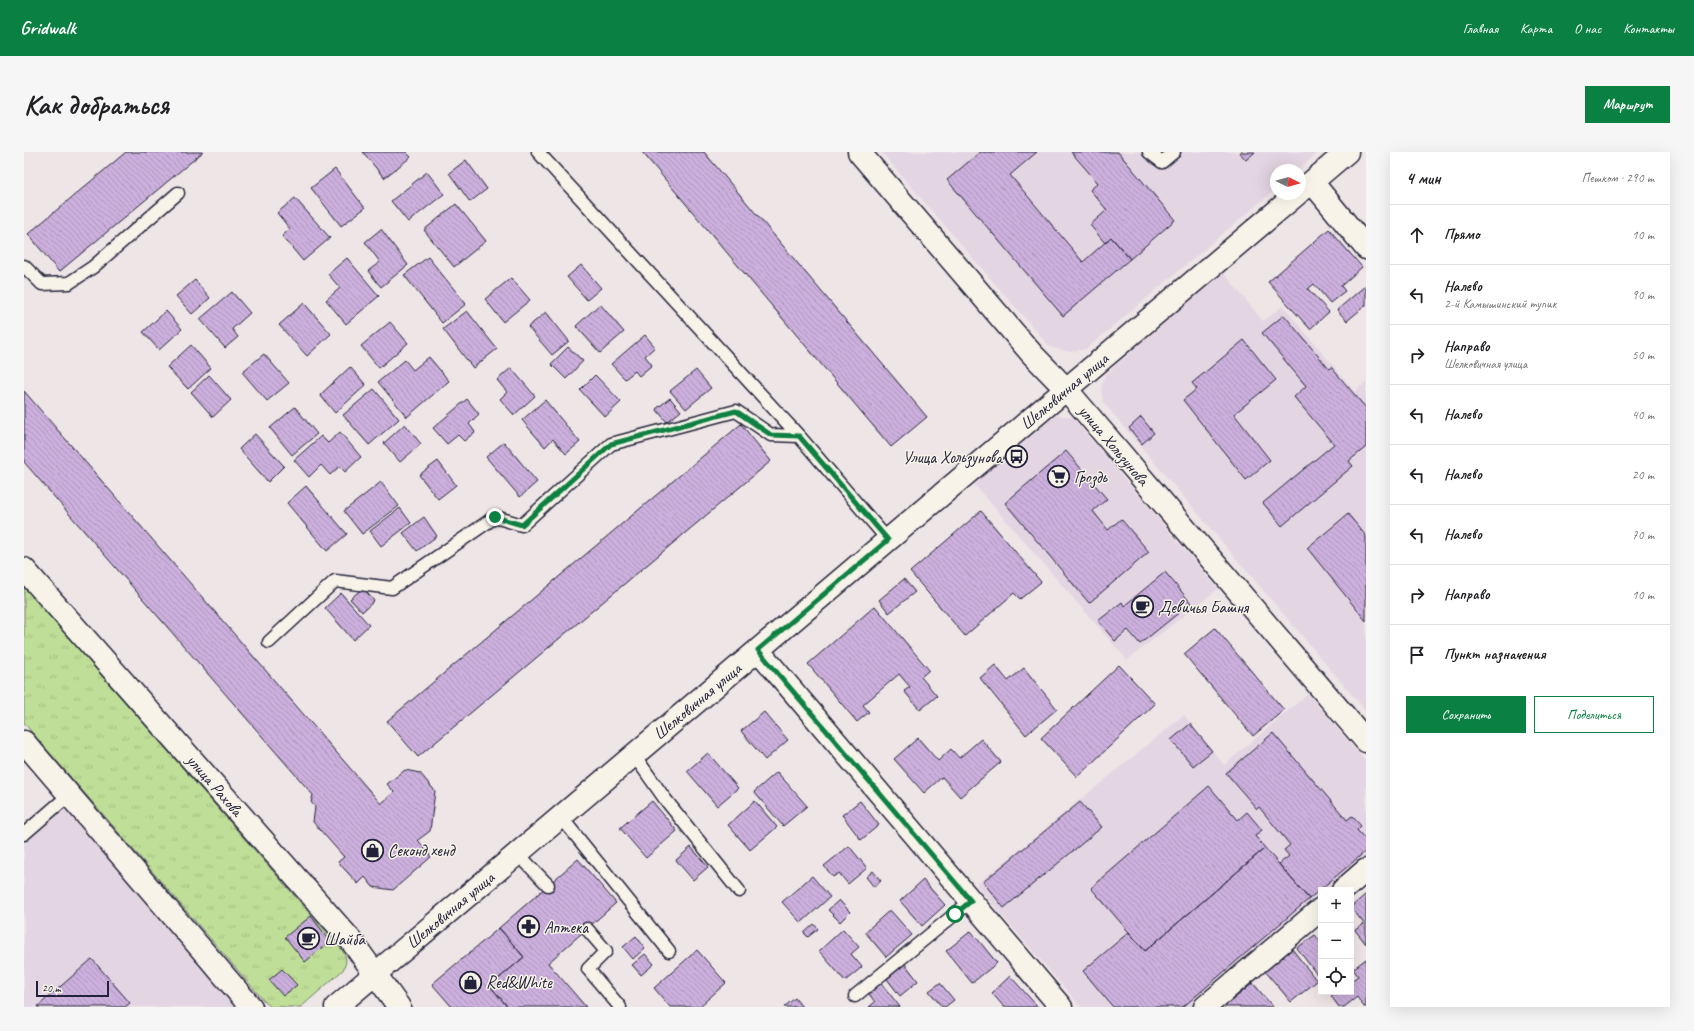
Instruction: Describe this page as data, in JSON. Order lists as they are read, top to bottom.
{
  "streets": {
    "street": ["Шелковичная улица", "улица Хользунова", "улица Рахова"]
  },
  "crossings": [
    ["Шелковичная улица", "улица Хользунова"],
    ["Шелковичная улица", "улица Рахова"]
  ],
  "places": {
    "bus stop": ["Улица Хользунова"],
    "supermarket": ["Гроздь"],
    "cafe": ["Девичья Башня", "Шайба"],
    "shop": ["Секонд хенд", "Red&White"],
    "pharmacy": ["Аптека"]
  },
  "scale_bar": "20 m",
  "north": "right",
  "page": {
    "header": "Gridwalk",
    "nav": [
      "Главная",
      "Карта",
      "О нас",
      "Контакты"
    ],
    "buttons": [
      "Маршрут",
      ["Сохранить", "Поделиться"]
    ],
    "title": "Как добраться",
    "heading": ["4 мин", "Пешком · 290 m"],
    "list": [
      ["Прямо", "10 m"],
      ["Налево", "2-й Камышинский тупик", "90 m"],
      ["Направо", "Шелковичная улица", "50 m"],
      ["Налево", "40 m"],
      ["Налево", "20 m"],
      ["Налево", "70 m"],
      ["Направо", "10 m"],
      "Пункт назначения"
    ],
    "map_buttons": ["+", "−"],
    "scale": "20 m"
  }
}
